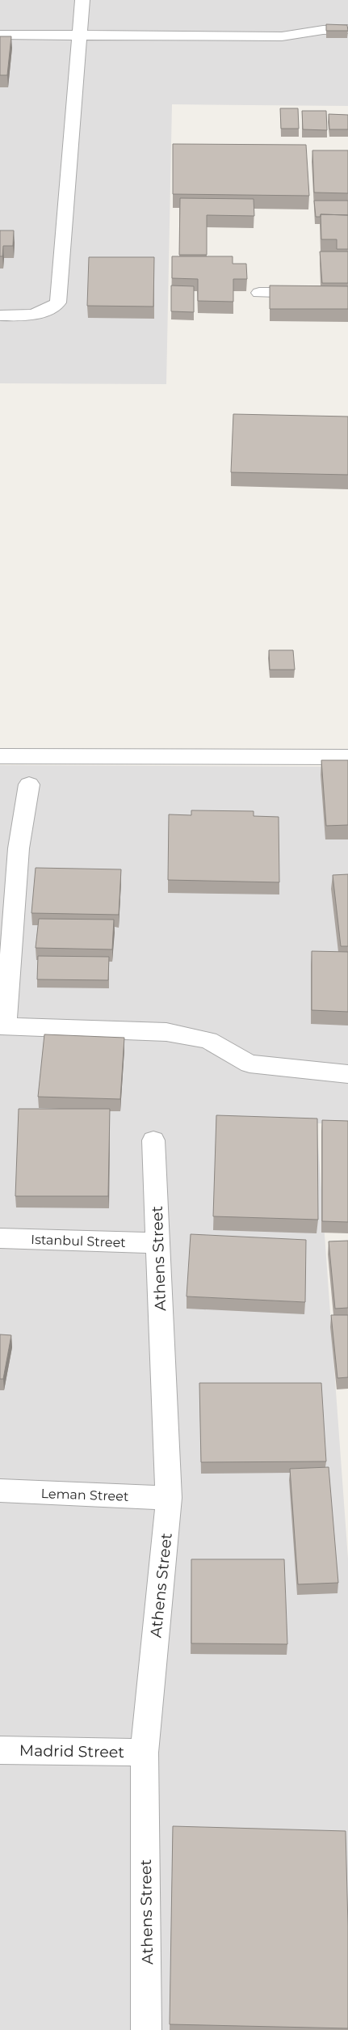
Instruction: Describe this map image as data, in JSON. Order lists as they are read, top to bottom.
{
  "streets": {
    "street": [
      "Istanbul Street",
      "Athens Street",
      "Leman Street",
      "Madrid Street"
    ]
  },
  "crossings": [
    ["Istanbul Street", "Athens Street"],
    ["Athens Street", "Leman Street"],
    ["Athens Street", "Madrid Street"]
  ]
}
